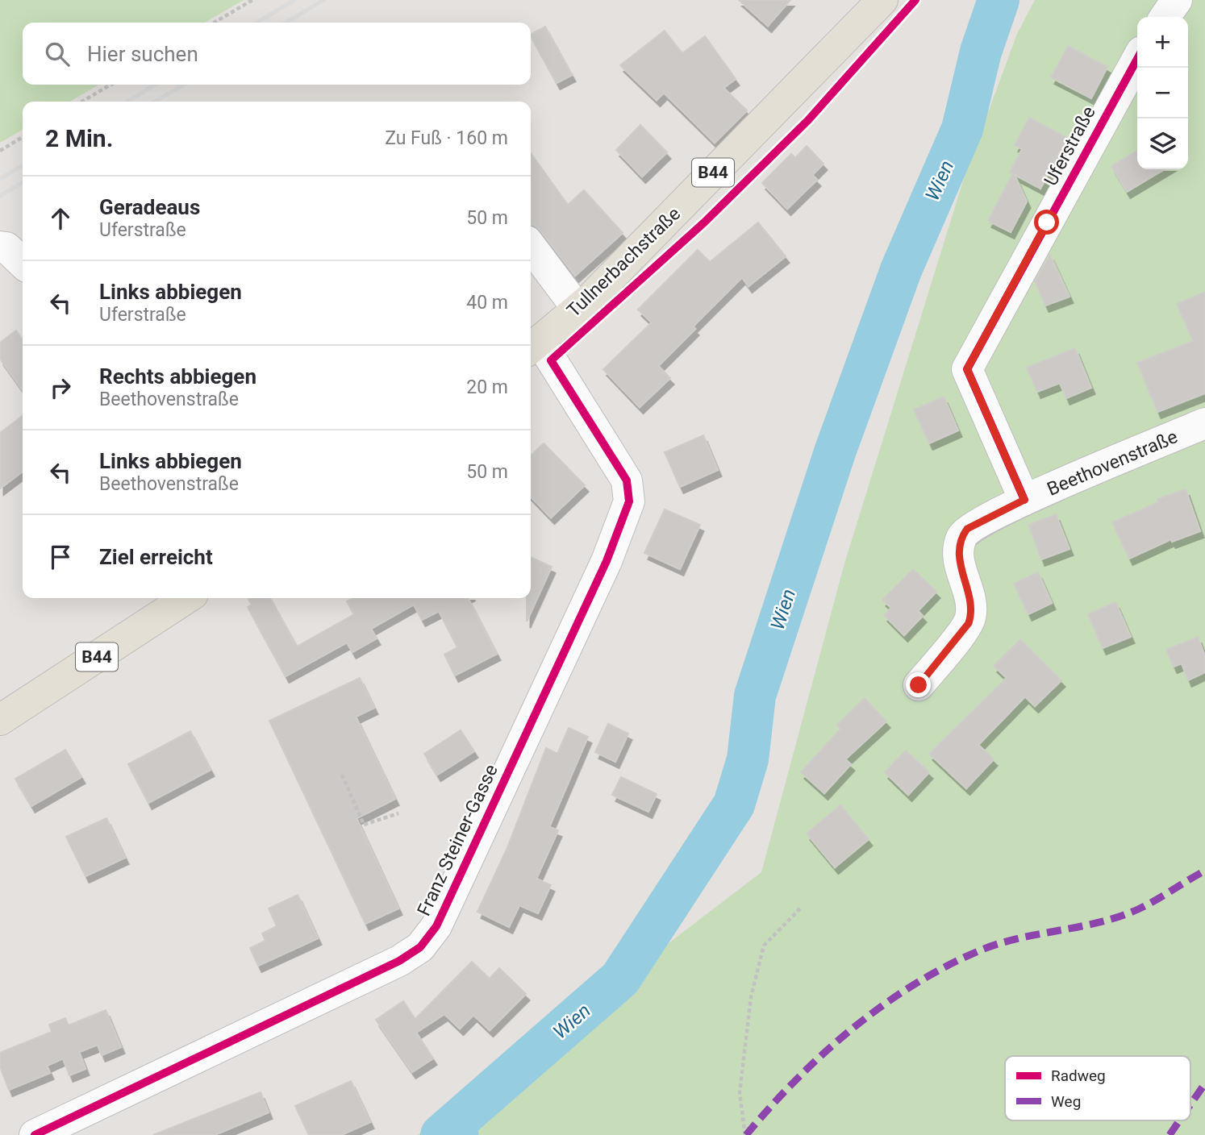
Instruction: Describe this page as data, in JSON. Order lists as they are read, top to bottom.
{
  "streets": {
    "main road": ["B44", "Tullnerbachstraße"],
    "street": ["Uferstraße", "Beethovenstraße", "Franz Steiner-Gasse"]
  },
  "crossings": [
    ["Uferstraße", "Beethovenstraße"],
    ["Tullnerbachstraße", "Franz Steiner-Gasse"]
  ],
  "water": ["Wien"],
  "legend": ["Radweg", "Weg"],
  "page": {
    "map_buttons": ["+", "−"],
    "search": "Hier suchen",
    "heading": ["2 Min.", "Zu Fuß · 160 m"],
    "list": [
      ["Geradeaus", "Uferstraße", "50 m"],
      ["Links abbiegen", "Uferstraße", "40 m"],
      ["Rechts abbiegen", "Beethovenstraße", "20 m"],
      ["Links abbiegen", "Beethovenstraße", "50 m"],
      "Ziel erreicht"
    ]
  }
}
